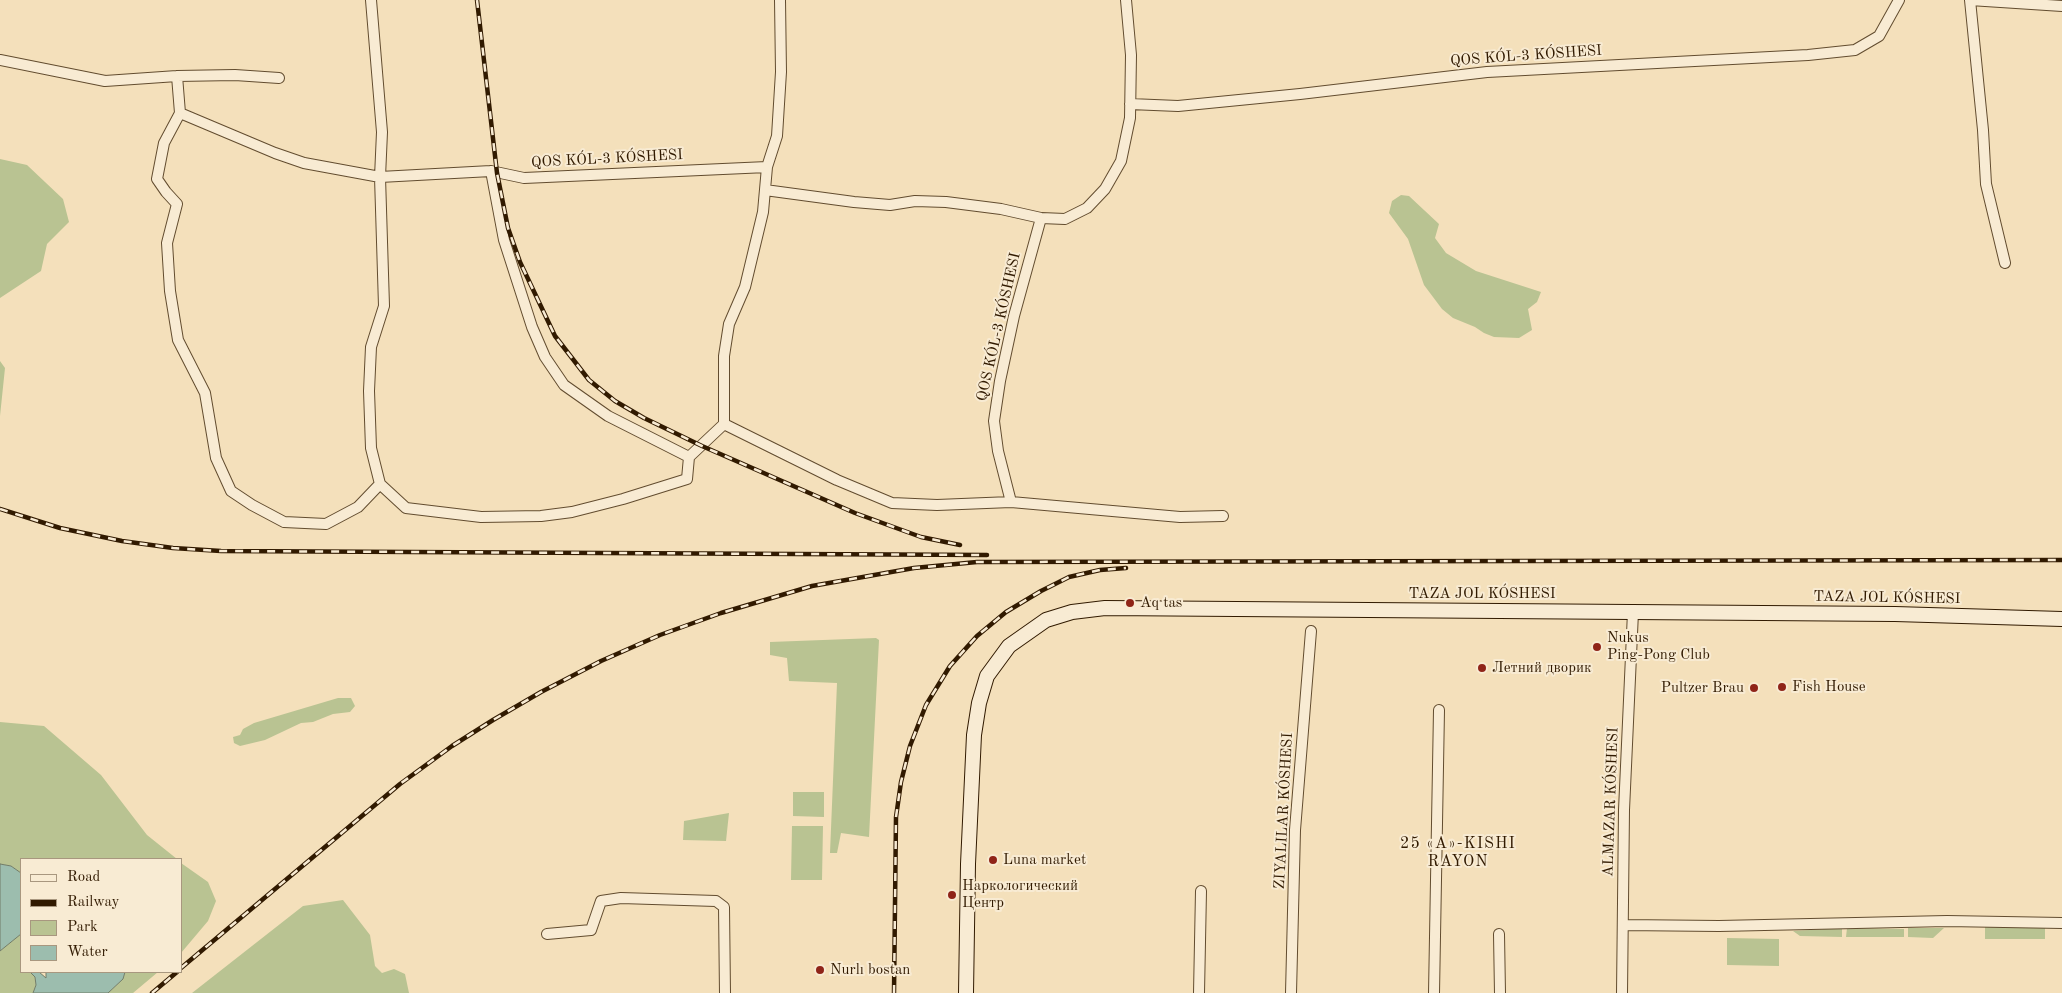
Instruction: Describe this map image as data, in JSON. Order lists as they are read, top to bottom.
{
  "streets": {
    "main road": ["TAZA JOL KÓSHESI"],
    "street": ["QOS KÓL-3 KÓSHESI", "ALMAZAR KÓSHESI"]
  },
  "crossings": [
    ["TAZA JOL KÓSHESI", "ALMAZAR KÓSHESI"]
  ],
  "districts": ["25 «A»-KISHI RAYON"],
  "places": [
    "Aq tas",
    "Nukus Ping-Pong Club",
    "Летний дворик",
    "Fish House",
    "Pultzer Brau",
    "Luna market",
    "Наркологический Центр",
    "Nurlı bostan"
  ],
  "legend": [
    "Road",
    "Railway",
    "Park",
    "Water"
  ]
}
